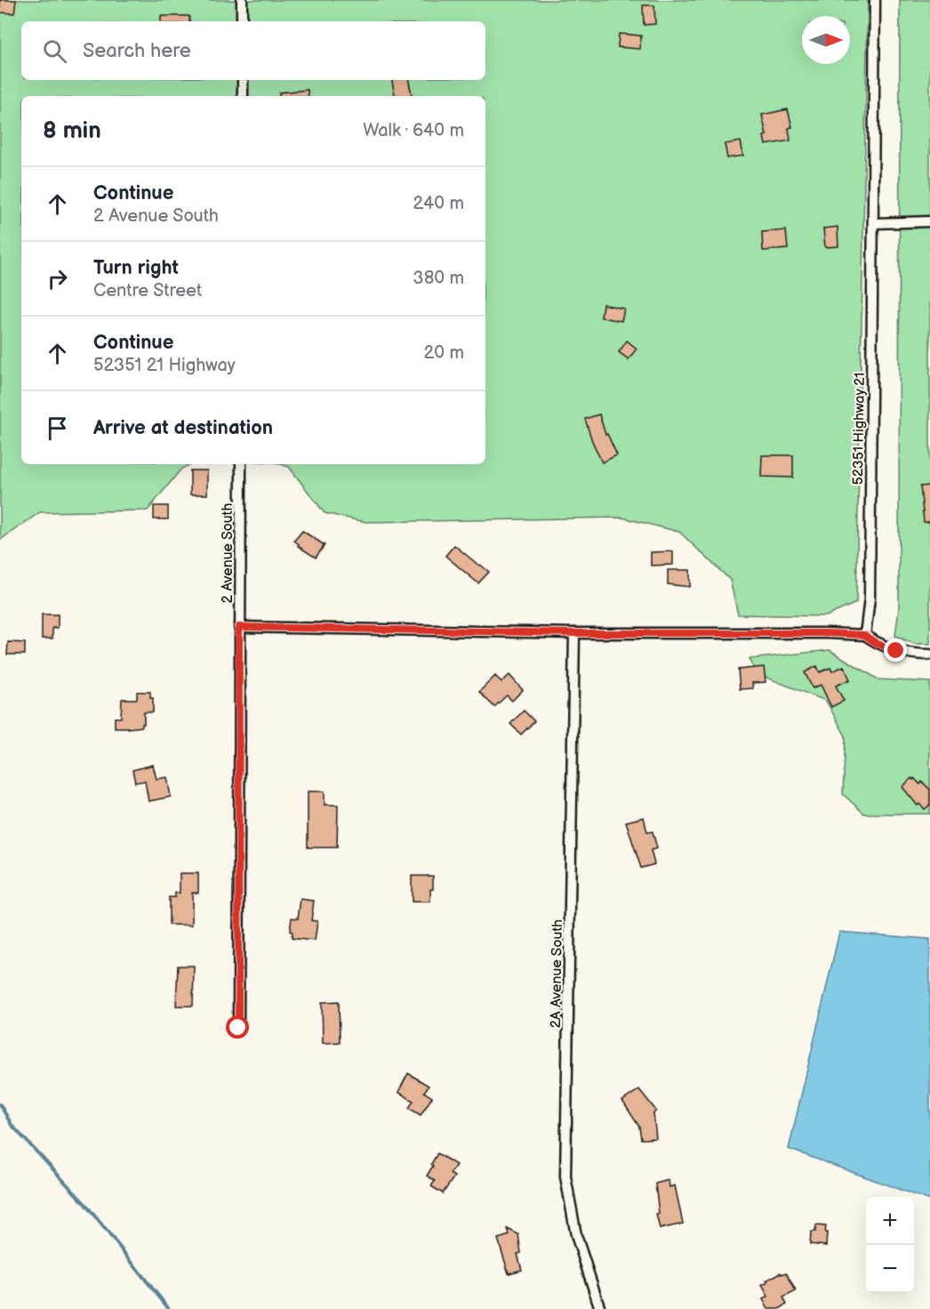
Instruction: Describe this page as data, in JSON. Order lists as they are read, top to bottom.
{
  "streets": {
    "street": ["52351 Highway 21", "2 Avenue South", "2A Avenue South"]
  },
  "north": "right",
  "page": {
    "search": "Search here",
    "heading": ["8 min", "Walk · 640 m"],
    "list": [
      ["Continue", "2 Avenue South", "240 m"],
      ["Turn right", "Centre Street", "380 m"],
      ["Continue", "52351 21 Highway", "20 m"],
      "Arrive at destination"
    ],
    "map_buttons": ["+", "−"]
  }
}
